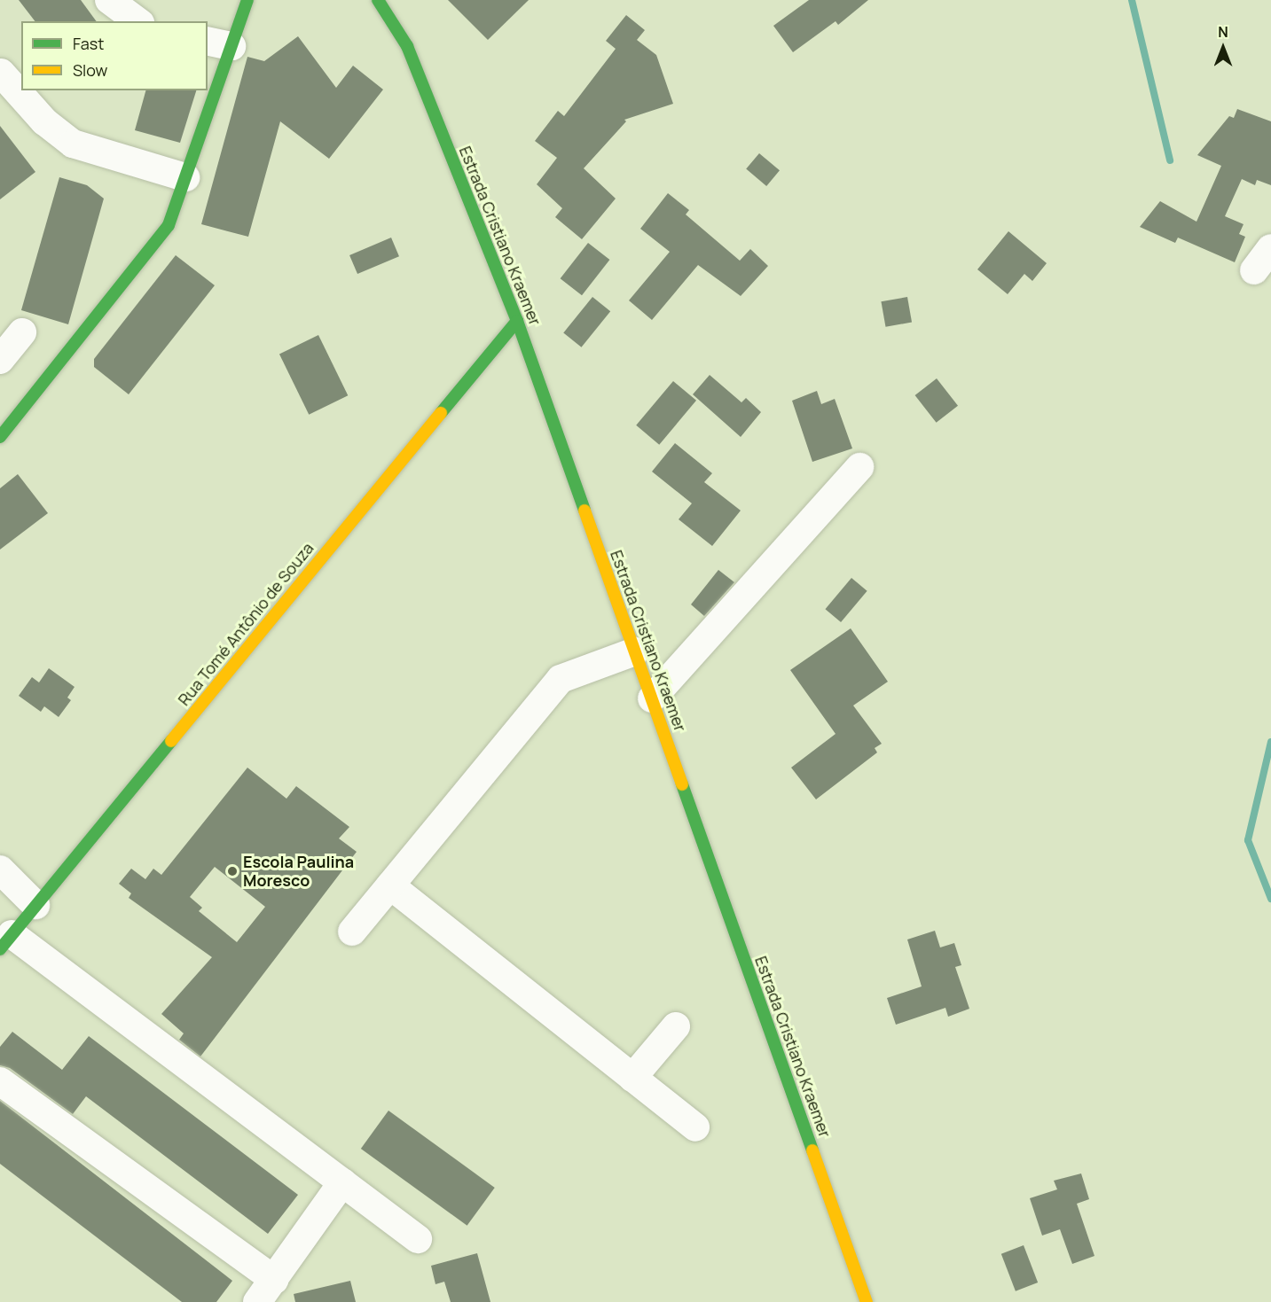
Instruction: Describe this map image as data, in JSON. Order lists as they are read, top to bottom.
{
  "streets": {
    "main road": ["Estrada Cristiano Kraemer", "Rua Tomé Antônio de Souza"]
  },
  "crossings": [
    ["Estrada Cristiano Kraemer", "Rua Tomé Antônio de Souza"]
  ],
  "places": ["Escola Paulina Moresco"],
  "legend": ["Fast", "Slow"],
  "north": "top"
}
